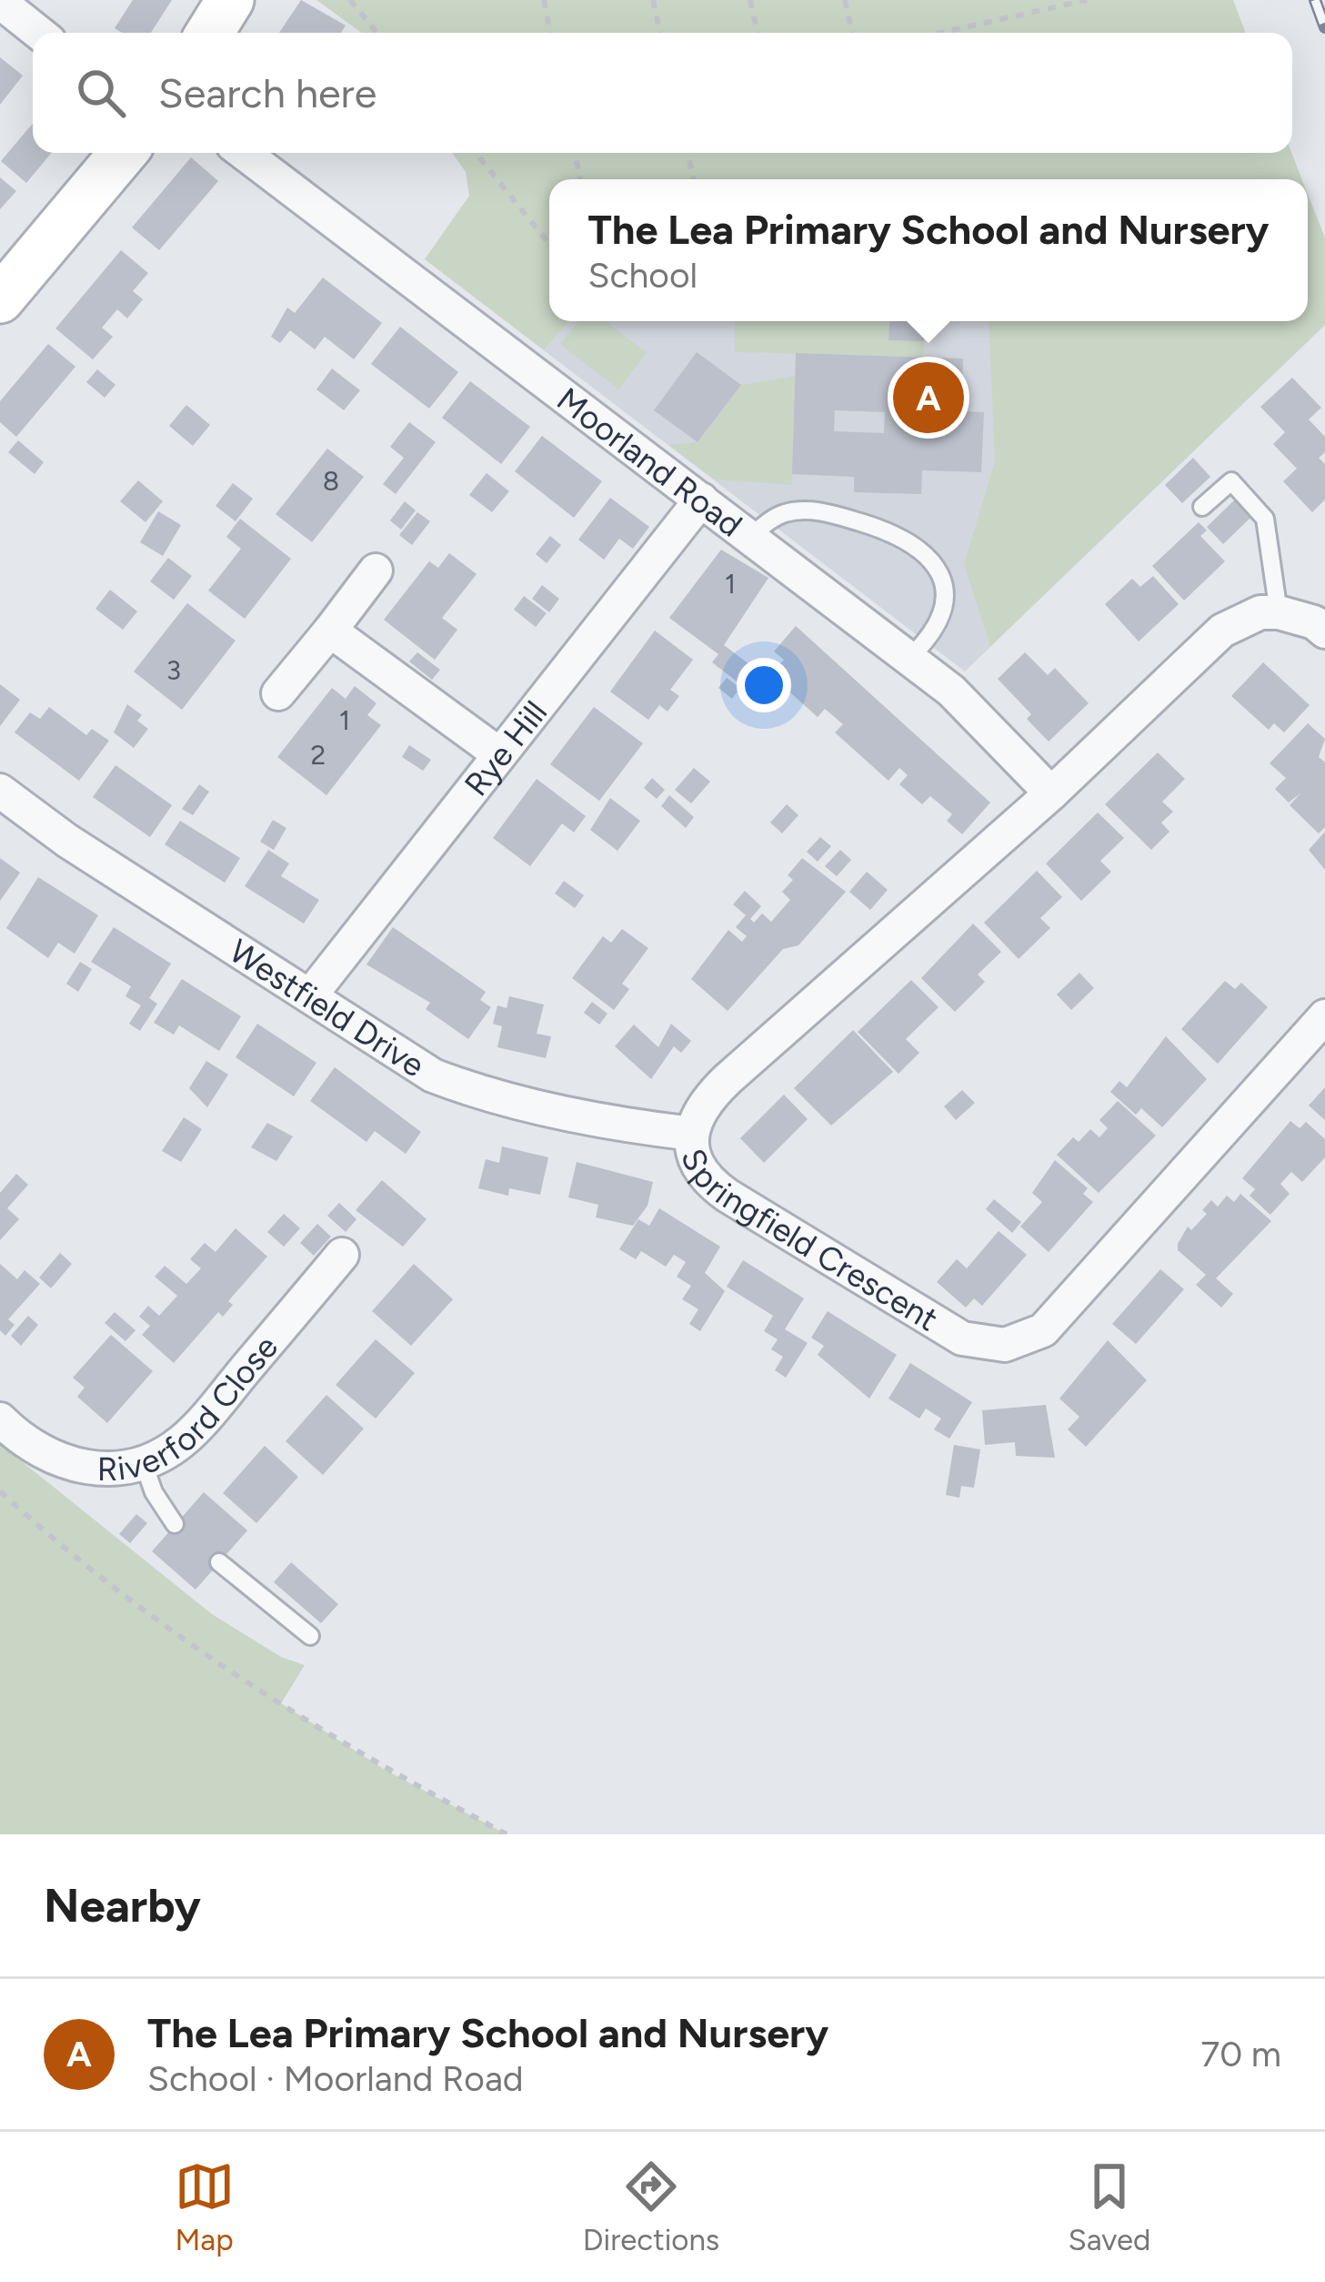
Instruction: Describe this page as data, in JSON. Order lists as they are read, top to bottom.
{
  "streets": {
    "street": [
      "Moorland Road",
      "Rye Hill",
      "Westfield Drive",
      "Springfield Crescent",
      "Riverford Close"
    ]
  },
  "crossings": [
    ["Moorland Road", "Rye Hill"],
    ["Moorland Road", "Springfield Crescent"],
    ["Rye Hill", "Westfield Drive"],
    ["Westfield Drive", "Springfield Crescent"]
  ],
  "house_numbers": [
    "8",
    "1",
    "3",
    "1",
    "2"
  ],
  "page": {
    "search": "Search here",
    "popup": ["The Lea Primary School and Nursery", "School"],
    "pins": "A",
    "heading": "Nearby",
    "list": [
      {
        "mark": "A",
        "name": "The Lea Primary School and Nursery",
        "note": "School · Moorland Road",
        "value": "70 m"
      }
    ],
    "nav": ["Map", "Directions", "Saved"]
  }
}
